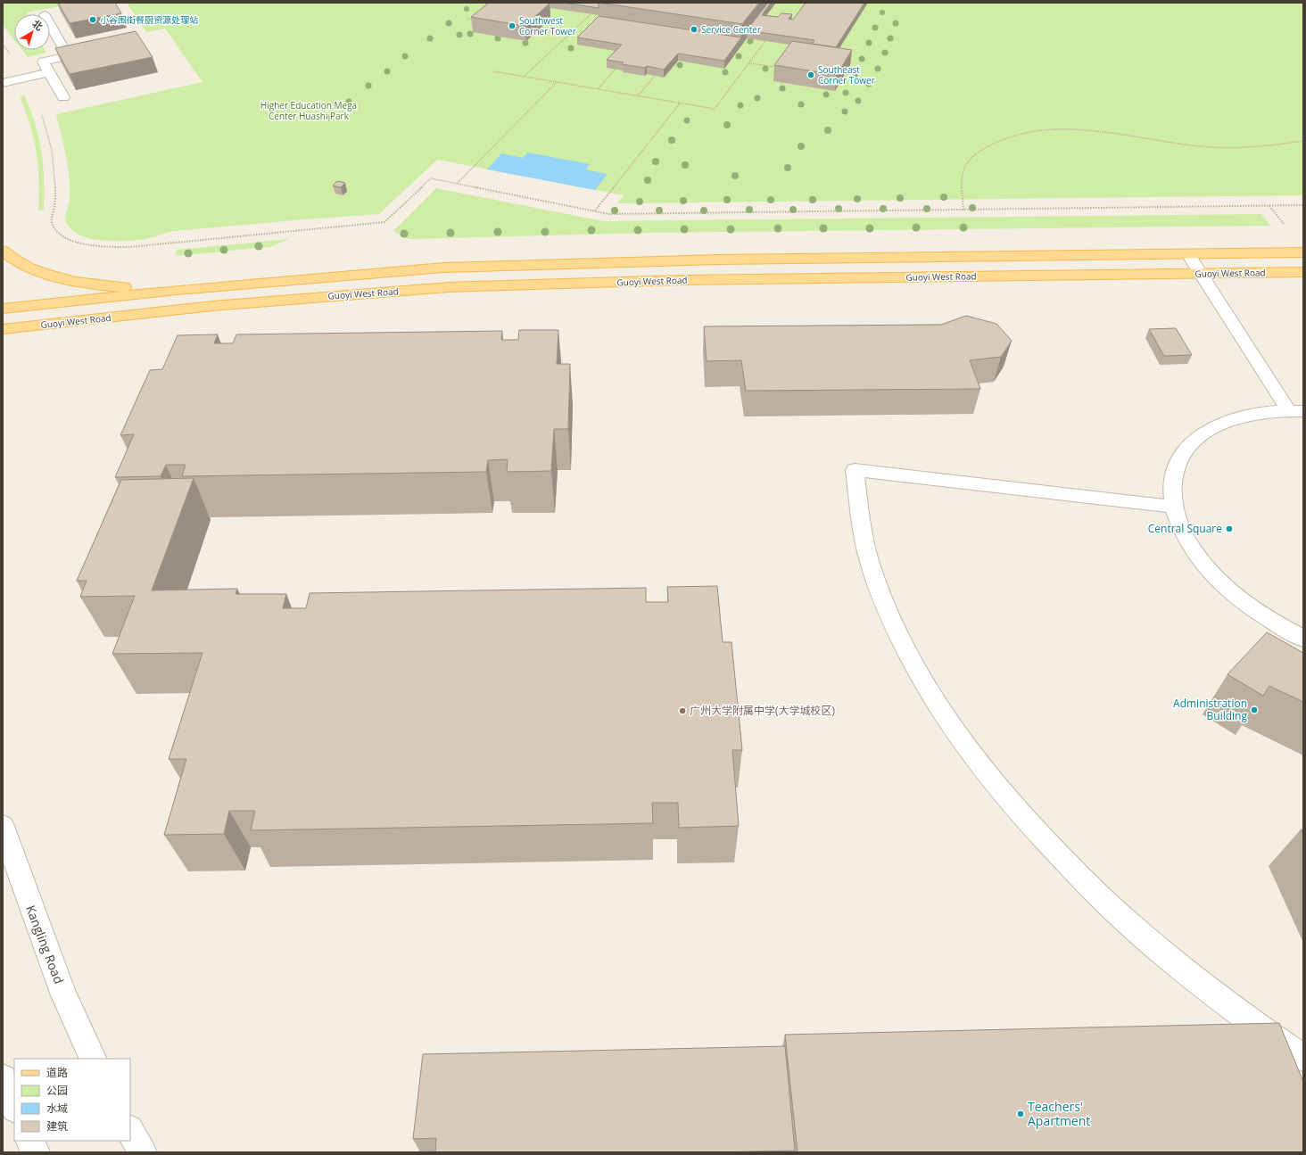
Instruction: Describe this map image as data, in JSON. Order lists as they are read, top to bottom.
{
  "streets": {
    "main road": ["Guoyi West Road"],
    "street": ["Kangling Road"]
  },
  "parks": ["Higher Education Mega Center Huashi Park"],
  "places": [
    "小谷围街餐厨资源处理站",
    "Southwest Corner Tower",
    "Service Center",
    "Southeast Corner Tower",
    "Central Square",
    "Administration Building",
    "广州大学附属中学(大学城校区)",
    "Teachers' Apartment"
  ],
  "legend": [
    "道路",
    "公园",
    "水域",
    "建筑"
  ],
  "north": "top right"
}
